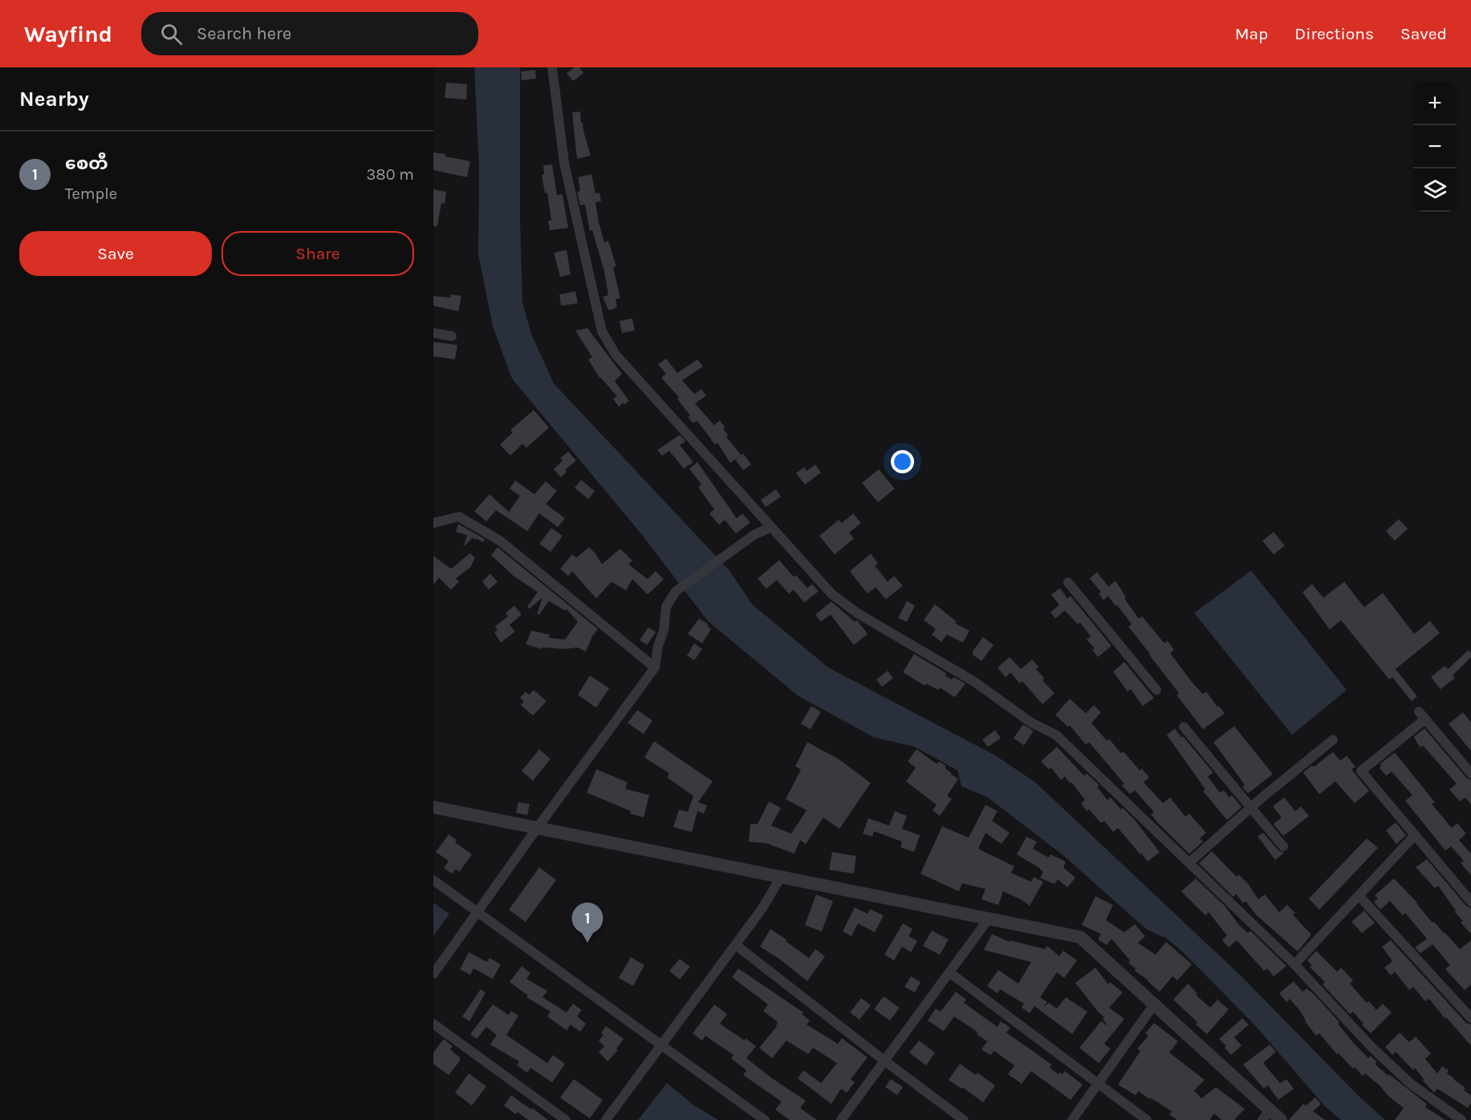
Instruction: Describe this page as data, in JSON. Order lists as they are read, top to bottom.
{
  "page": {
    "header": "Wayfind",
    "search": "Search here",
    "nav": ["Map", "Directions", "Saved"],
    "heading": "Nearby",
    "map_buttons": ["+", "−"],
    "list": [
      {
        "mark": "1",
        "name": "စေတီ",
        "note": "Temple",
        "value": "380 m"
      }
    ],
    "buttons": ["Save", "Share"],
    "pins": "1"
  }
}
